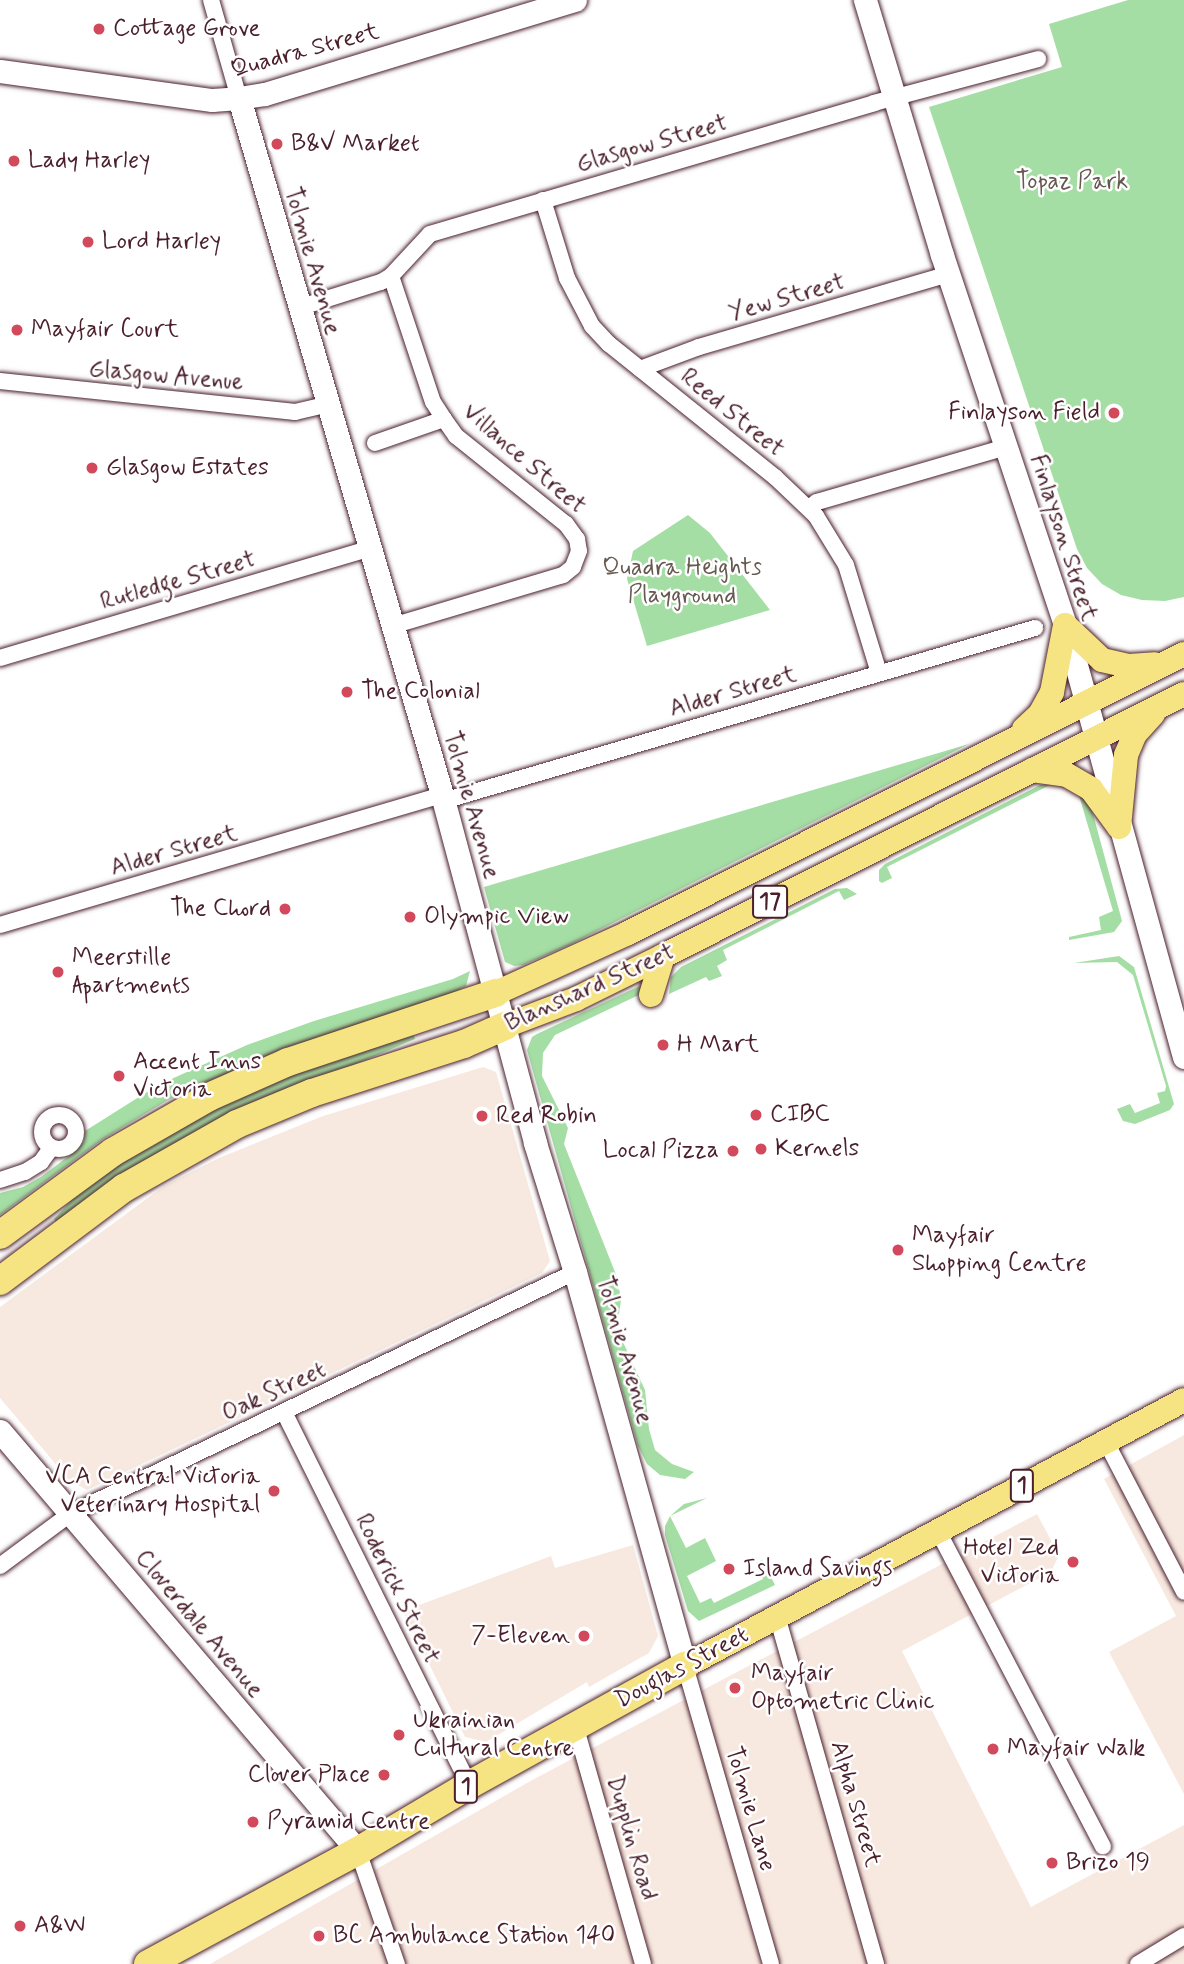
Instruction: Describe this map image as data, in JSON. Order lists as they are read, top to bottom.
{
  "streets": {
    "highway": [
      "17",
      "Blanshard Street",
      "1",
      "Douglas Street"
    ],
    "main road": [
      "Quadra Street",
      "Tolmie Avenue",
      "Finlayson Street",
      "Cloverdale Avenue"
    ],
    "street": [
      "Glasgow Street",
      "Yew Street",
      "Glasgow Avenue",
      "Reed Street",
      "Villance Street",
      "Rutledge Street",
      "Alder Street",
      "Oak Street",
      "Roderick Street",
      "Alpha Street",
      "Tolmie Lane",
      "Dupplin Road"
    ]
  },
  "crossings": [
    ["Quadra Street", "Tolmie Avenue"],
    ["Glasgow Street", "Tolmie Avenue"],
    ["Glasgow Street", "Reed Street"],
    ["Glasgow Street", "Villance Street"],
    ["Glasgow Street", "Finlayson Street"],
    ["Tolmie Avenue", "Glasgow Avenue"],
    ["Tolmie Avenue", "Villance Street"],
    ["Tolmie Avenue", "Rutledge Street"],
    ["Tolmie Avenue", "Alder Street"],
    ["Tolmie Avenue", "Blanshard Street"],
    ["Tolmie Avenue", "Oak Street"],
    ["Tolmie Avenue", "Douglas Street"],
    ["Tolmie Avenue", "Tolmie Lane"],
    ["Yew Street", "Reed Street"],
    ["Yew Street", "Finlayson Street"],
    ["Reed Street", "Alder Street"],
    ["Finlayson Street", "Blanshard Street"],
    ["Oak Street", "Roderick Street"],
    ["Oak Street", "Cloverdale Avenue"],
    ["Roderick Street", "Douglas Street"],
    ["Cloverdale Avenue", "Douglas Street"],
    ["Douglas Street", "Alpha Street"],
    ["Douglas Street", "Tolmie Lane"],
    ["Douglas Street", "Dupplin Road"]
  ],
  "parks": ["Topaz Park", "Quadra Heights Playground"],
  "places": [
    "Cottage Grove",
    "B&V Market",
    "Lady Harley",
    "Lord Harley",
    "Mayfair Court",
    "Finlayson Field",
    "Glasgow Estates",
    "The Colonial",
    "The Chord",
    "Olympic View",
    "Meerstille Apartments",
    "H Mart",
    "Accent Inns Victoria",
    "CIBC",
    "Red Robin",
    "Kernels",
    "Local Pizza",
    "Mayfair Shopping Centre",
    "VCA Central Victoria Veterinary Hospital",
    "Hotel Zed Victoria",
    "Island Savings",
    "7-Eleven",
    "Mayfair Optometric Clinic",
    "Ukrainian Cultural Centre",
    "Mayfair Walk",
    "Clover Place",
    "Pyramid Centre",
    "Brizo 19",
    "A&W",
    "BC Ambulance Station 140"
  ]
}
